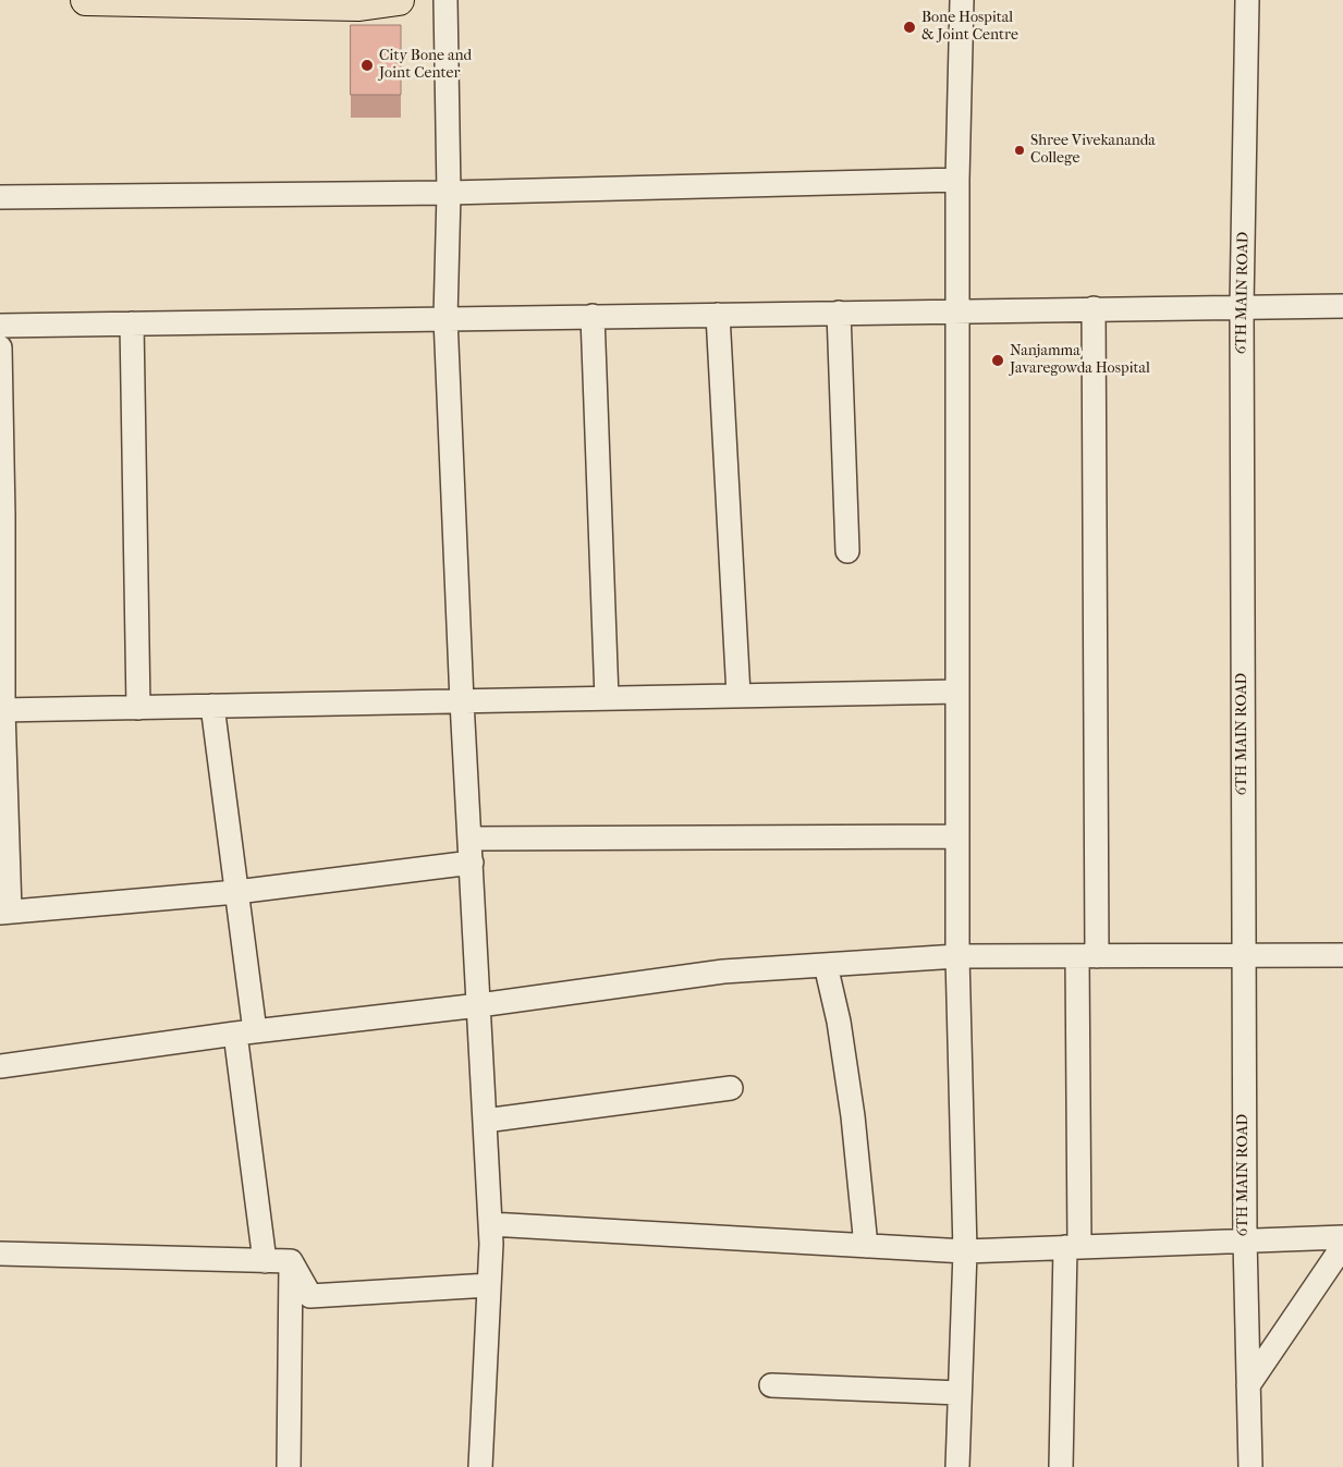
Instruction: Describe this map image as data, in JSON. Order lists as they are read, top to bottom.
{
  "streets": {
    "street": ["6TH MAIN ROAD"]
  },
  "places": [
    "Bone Hospital & Joint Centre",
    "City Bone and Joint Center",
    "Shree Vivekananda College",
    "Nanjamma Javaregowda Hospital"
  ]
}
